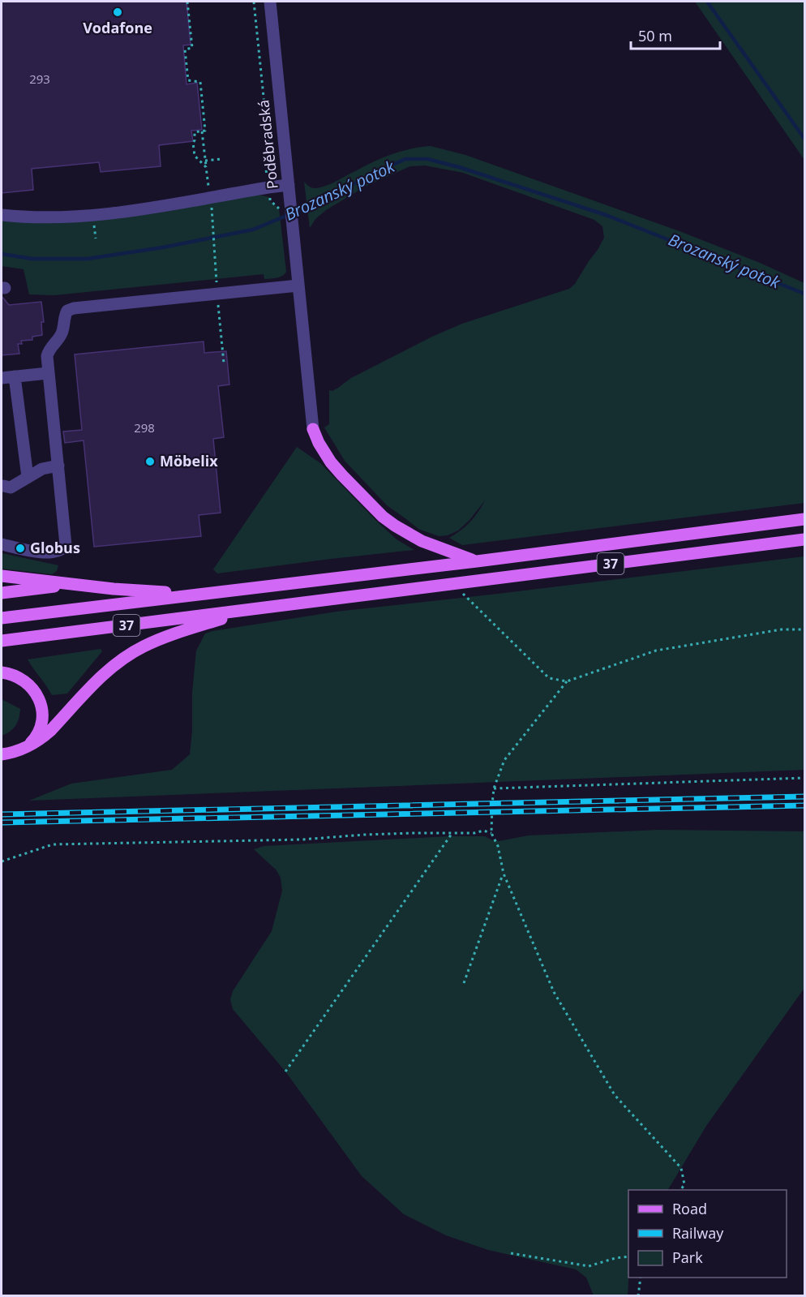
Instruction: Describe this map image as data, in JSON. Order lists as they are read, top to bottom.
{
  "streets": {
    "main road": ["37"],
    "street": ["Poděbradská"]
  },
  "water": ["Brozanský potok"],
  "places": ["Vodafone", "Möbelix", "Globus"],
  "house_numbers": ["293", "298"],
  "legend": ["Road", "Railway", "Park"],
  "scale_bar": "50 m"
}
